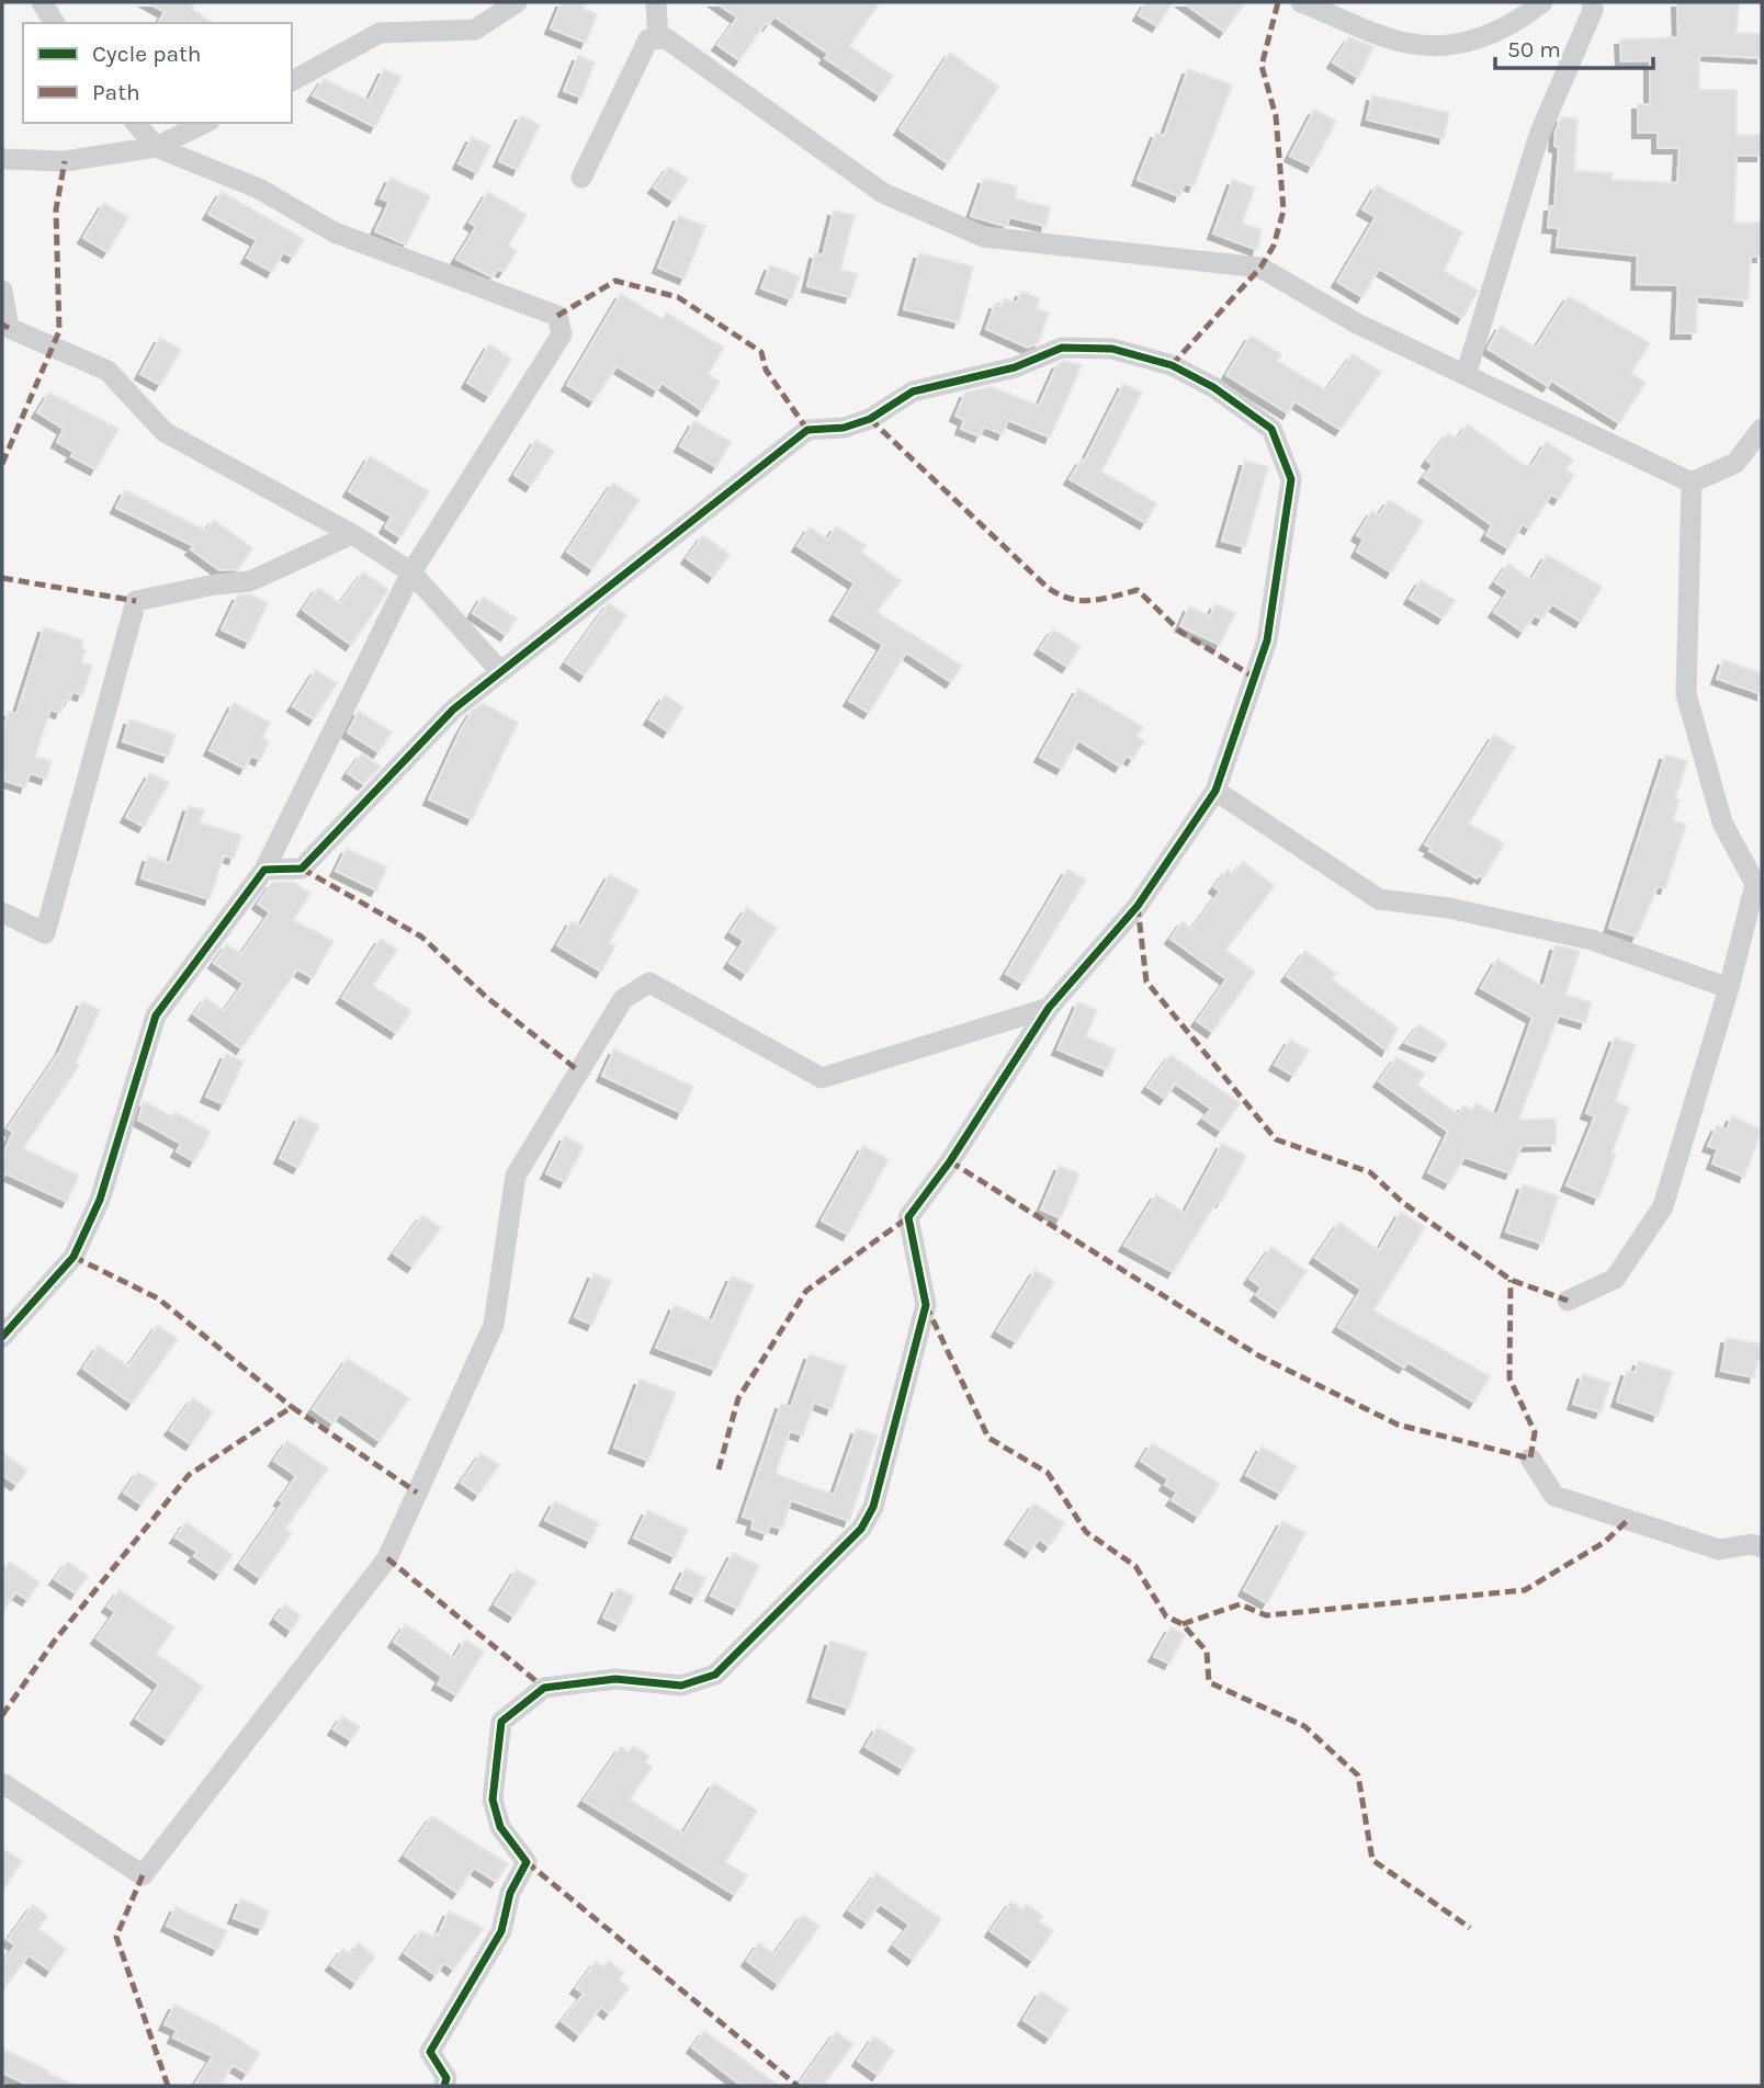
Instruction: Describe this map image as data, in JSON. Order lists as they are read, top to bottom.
{
  "legend": ["Cycle path", "Path"],
  "scale_bar": "50 m"
}
